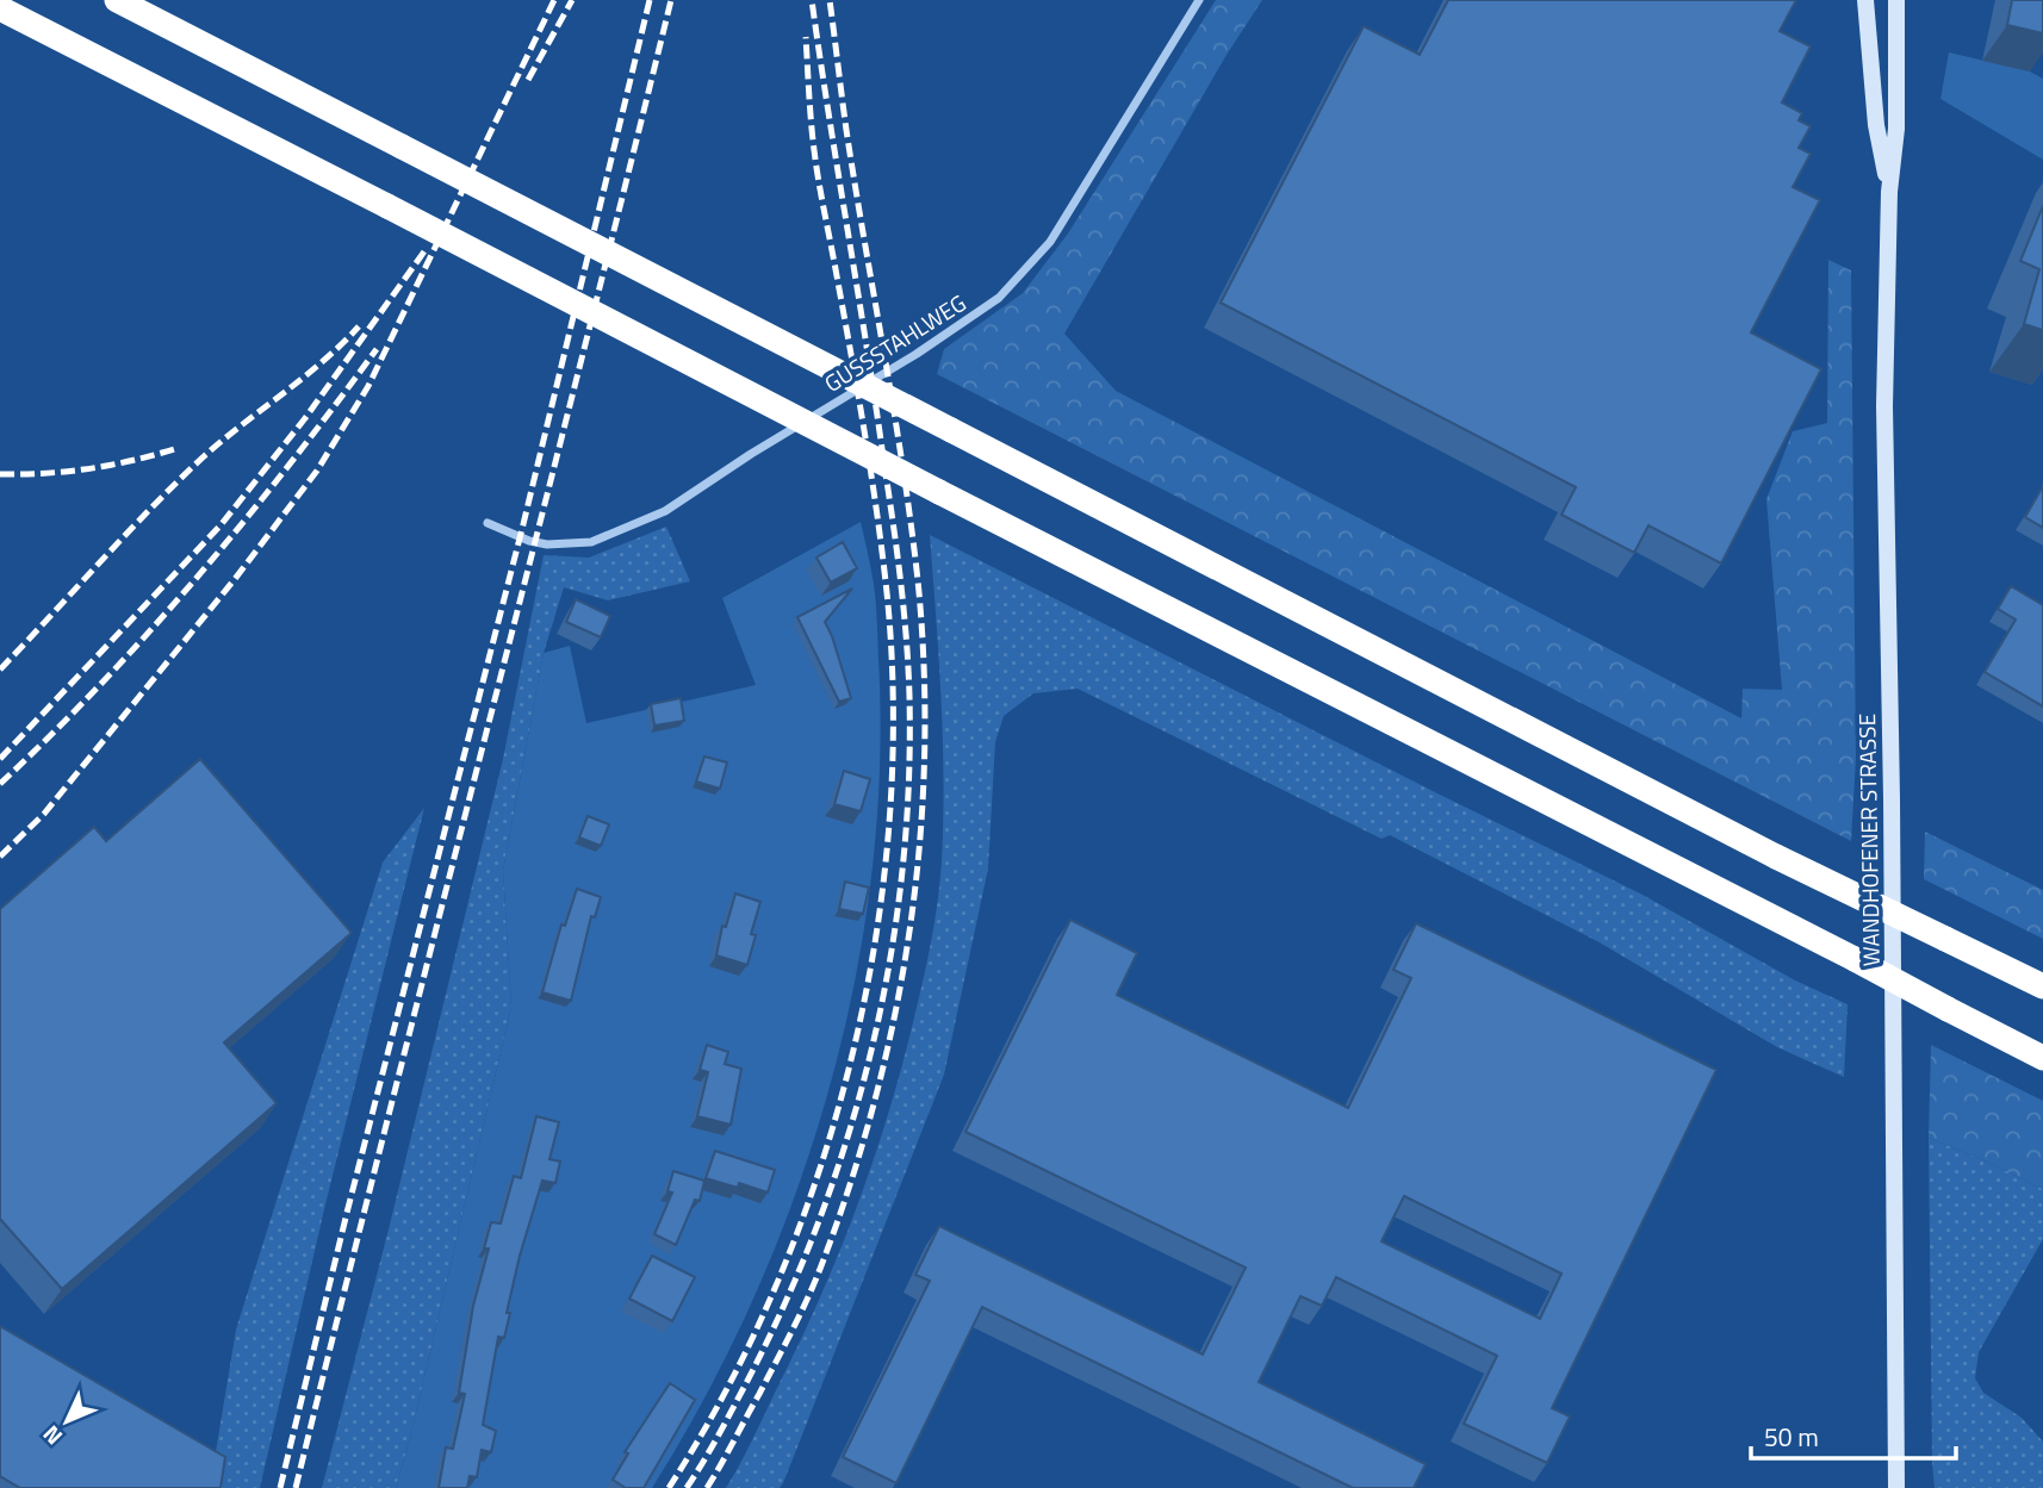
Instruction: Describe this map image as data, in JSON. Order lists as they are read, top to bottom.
{
  "streets": {
    "main road": ["WANDHOFENER STRASSE"],
    "street": ["GUSSSTAHLWEG"]
  },
  "scale_bar": "50 m",
  "north": "bottom left"
}
